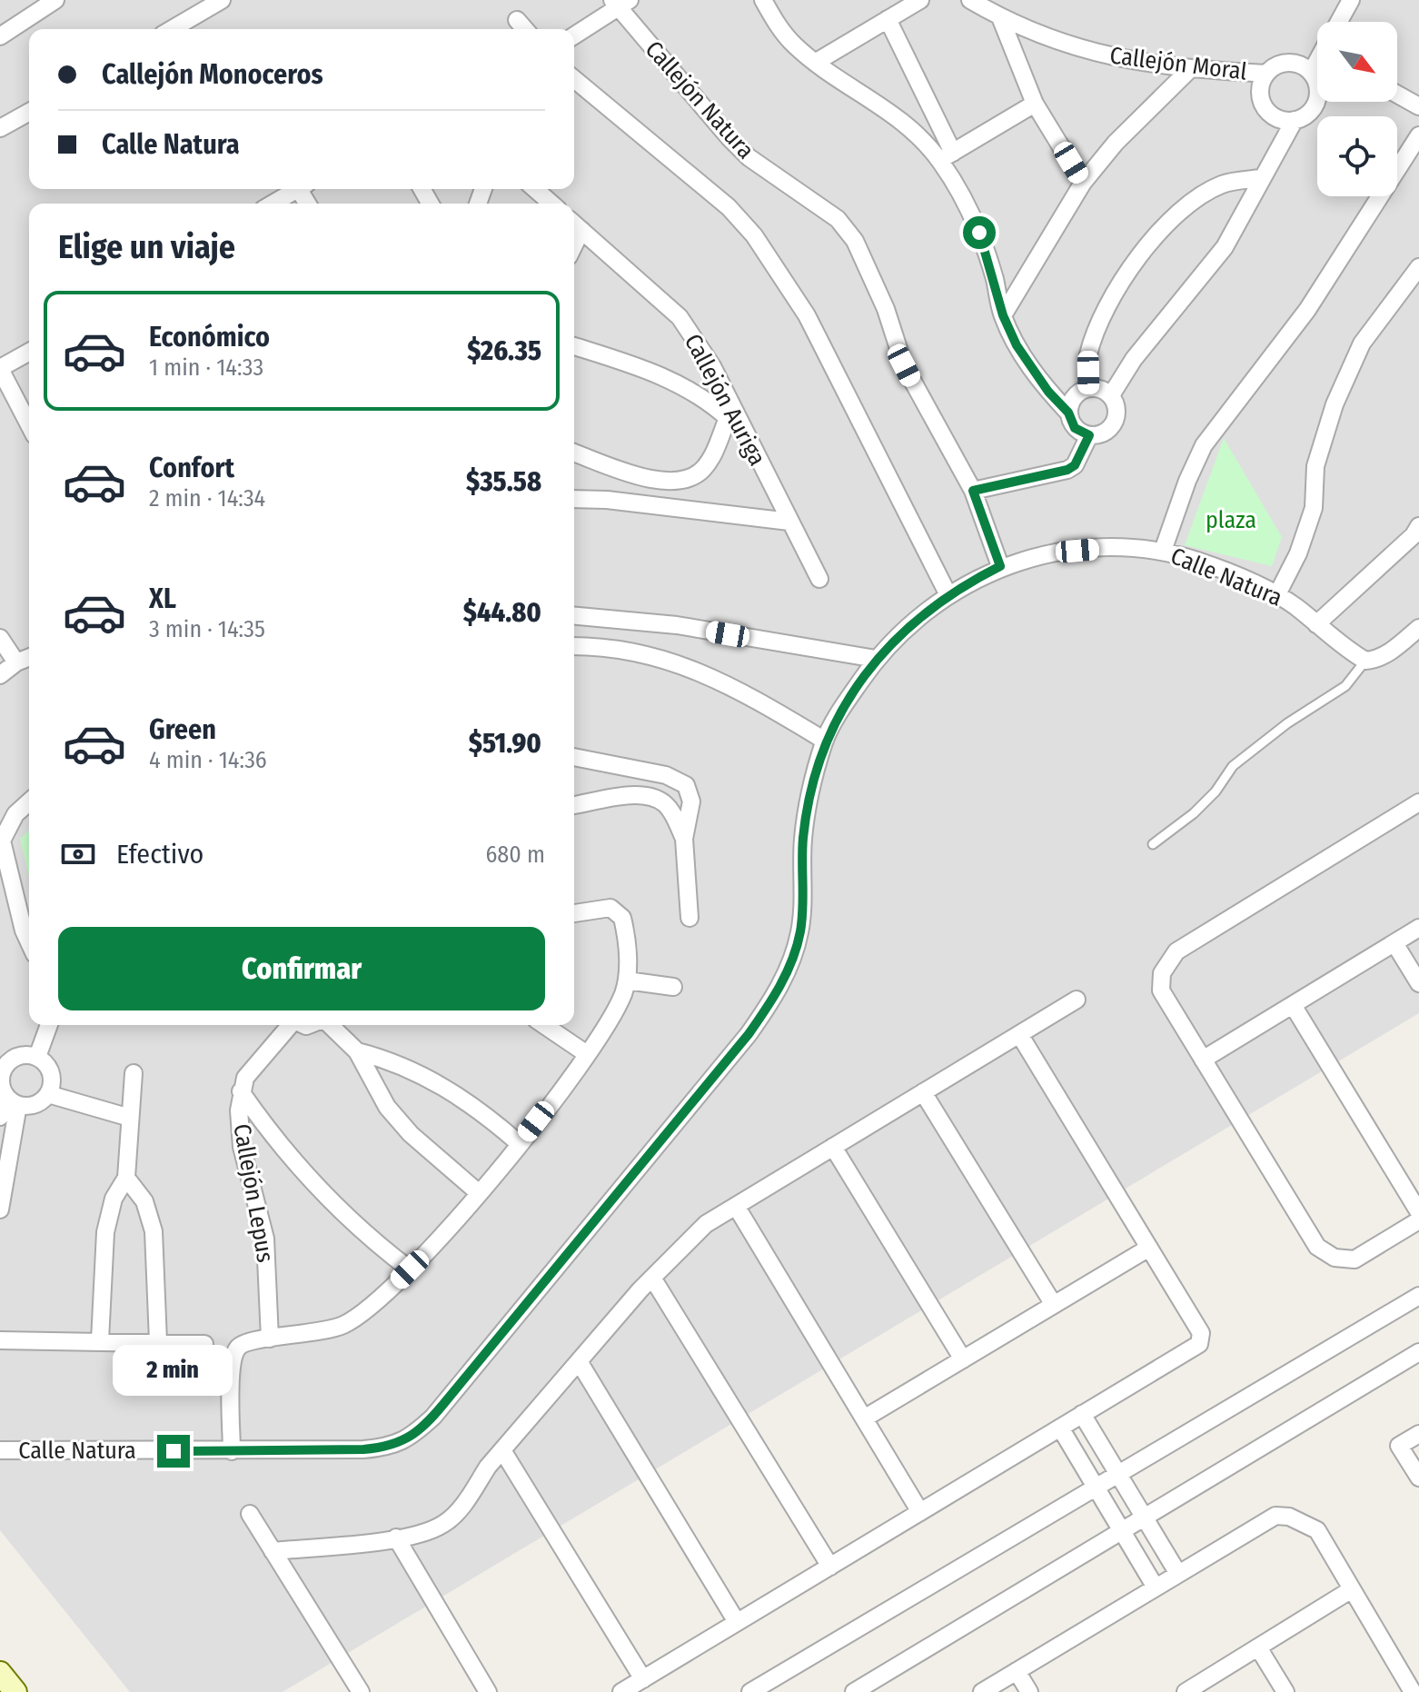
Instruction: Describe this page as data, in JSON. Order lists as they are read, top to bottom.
{
  "streets": {
    "street": [
      "Callejón Moral",
      "Callejón Natura",
      "Callejón Auriga",
      "Calle Natura",
      "Callejón Lepus"
    ]
  },
  "crossings": [
    ["Callejón Natura", "Calle Natura"]
  ],
  "parks": ["plaza"],
  "north": "bottom right",
  "page": {
    "banner": ["Callejón Monoceros", "Calle Natura"],
    "heading": "Elige un viaje",
    "list": [
      {
        "name": "Económico",
        "note": "1 min · 14:33",
        "value": "$26.35"
      },
      {
        "name": "Confort",
        "note": "2 min · 14:34",
        "value": "$35.58"
      },
      {
        "name": "XL",
        "note": "3 min · 14:35",
        "value": "$44.80"
      },
      {
        "name": "Green",
        "note": "4 min · 14:36",
        "value": "$51.90"
      }
    ],
    "pay": ["Efectivo", "680 m"],
    "buttons": "Confirmar",
    "bubble": "2 min"
  }
}
